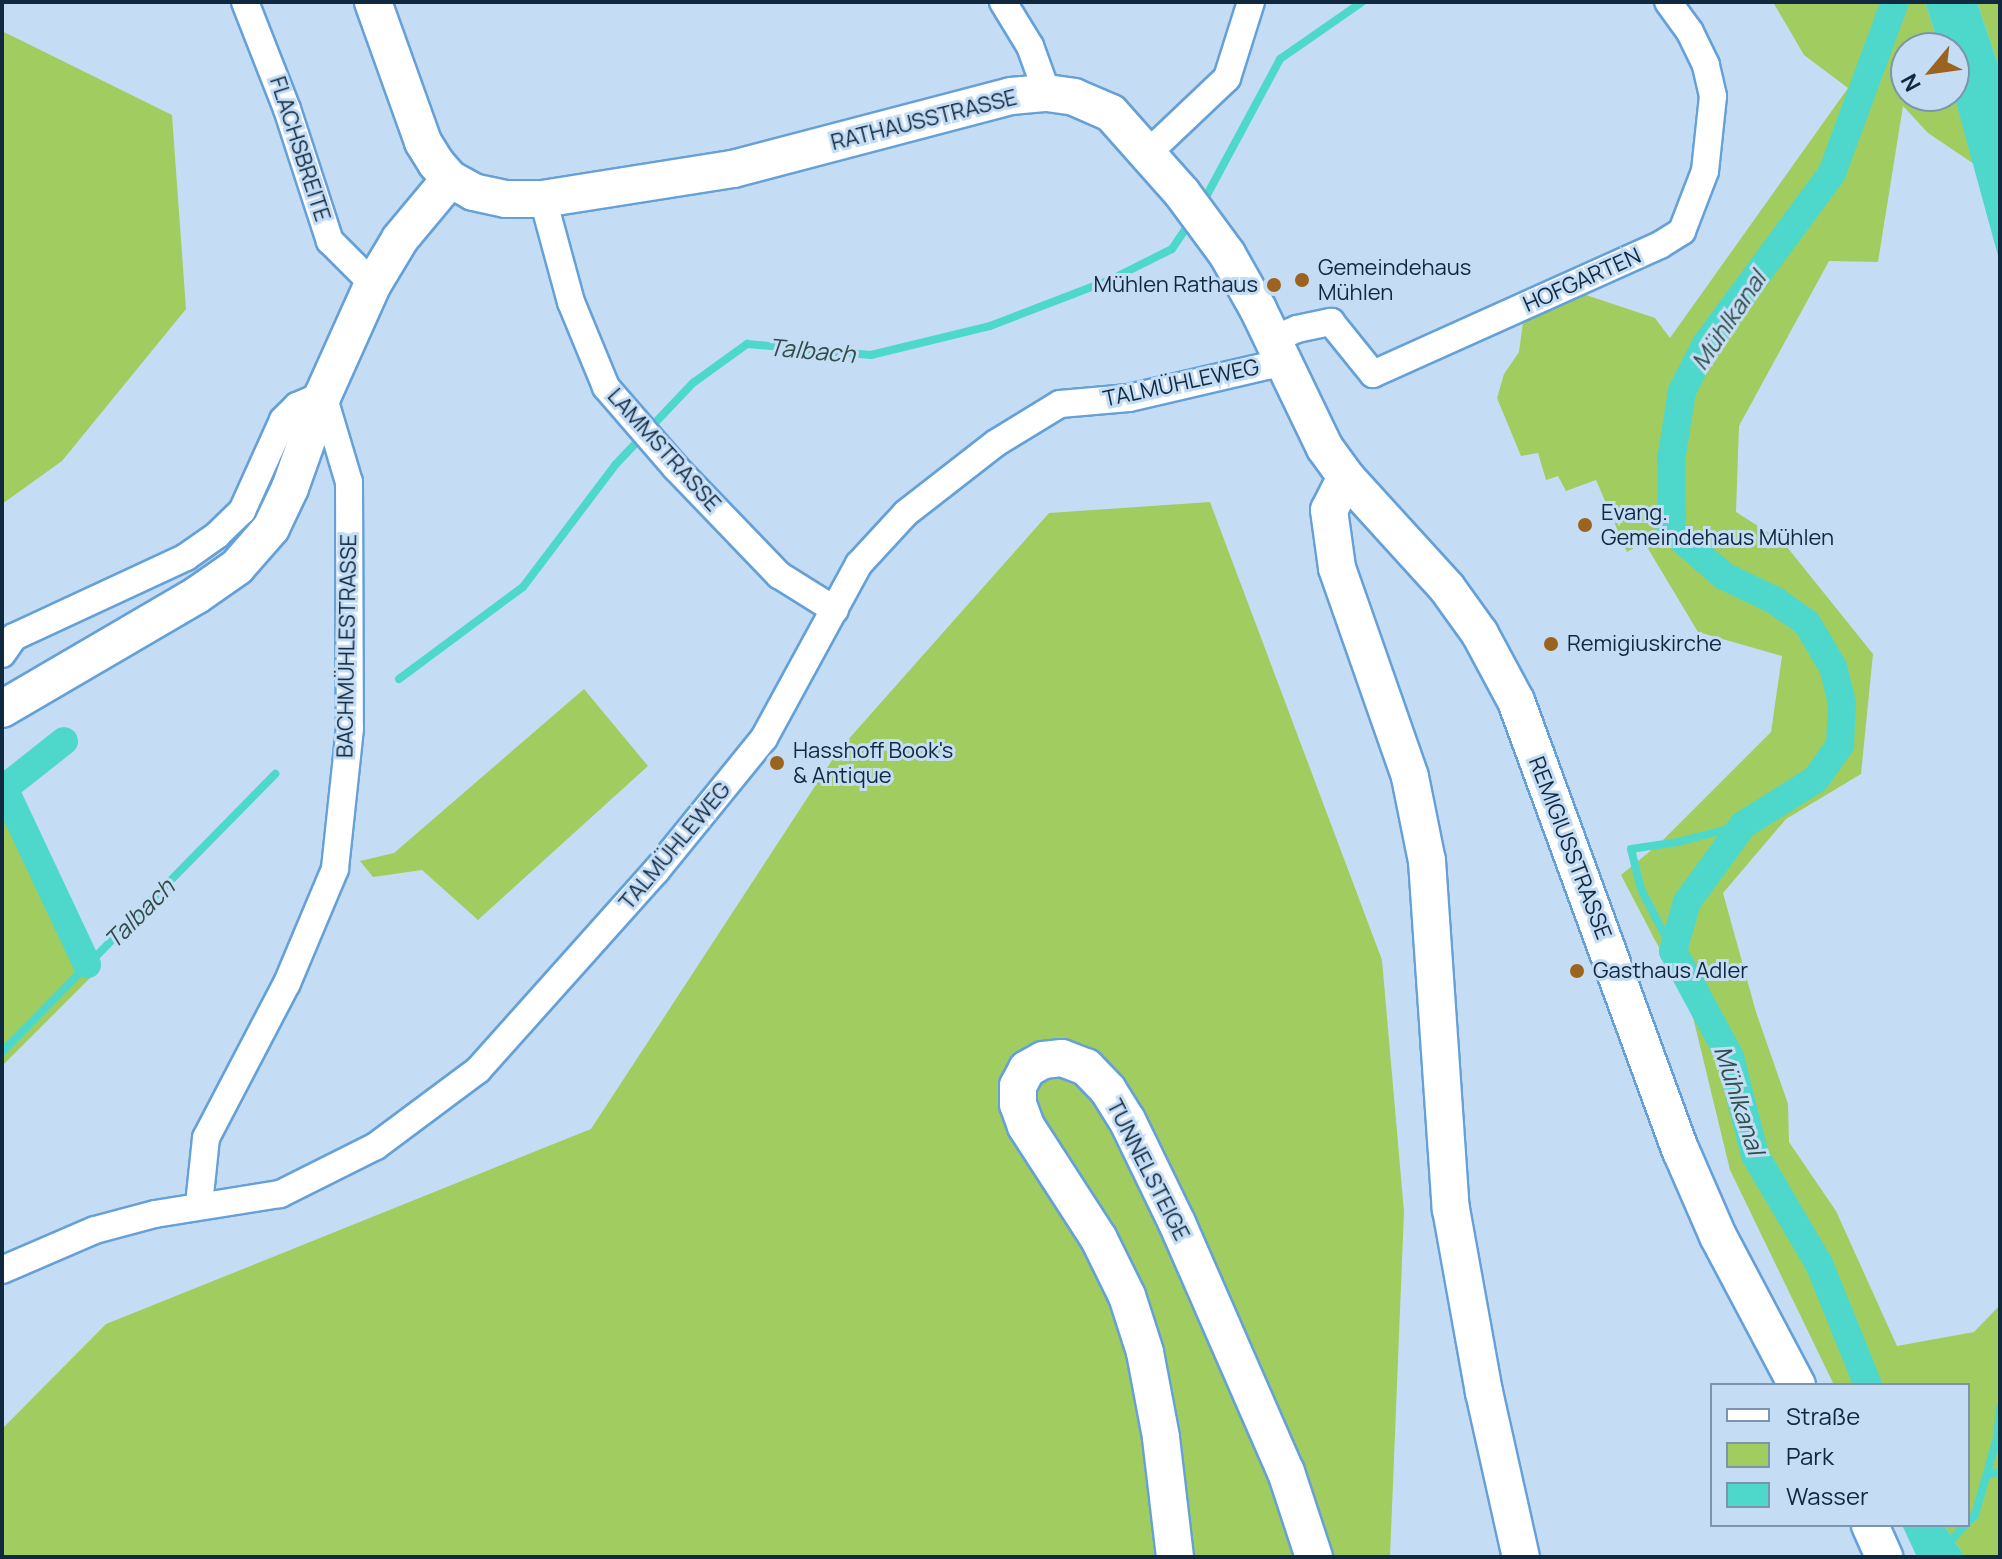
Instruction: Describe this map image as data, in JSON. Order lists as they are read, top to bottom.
{
  "streets": {
    "street": [
      "RATHAUSSTRASSE",
      "FLACHSBREITE",
      "HOFGARTEN",
      "TALMÜHLEWEG",
      "LAMMSTRASSE",
      "BACHMÜHLESTRASSE",
      "REMIGIUSSTRASSE",
      "TUNNELSTEIGE"
    ]
  },
  "crossings": [
    ["RATHAUSSTRASSE", "HOFGARTEN"],
    ["RATHAUSSTRASSE", "TALMÜHLEWEG"],
    ["RATHAUSSTRASSE", "LAMMSTRASSE"],
    ["RATHAUSSTRASSE", "REMIGIUSSTRASSE"],
    ["HOFGARTEN", "TALMÜHLEWEG"],
    ["TALMÜHLEWEG", "LAMMSTRASSE"],
    ["TALMÜHLEWEG", "BACHMÜHLESTRASSE"]
  ],
  "water": ["Mühlkanal", "Talbach"],
  "places": [
    "Gemeindehaus Mühlen",
    "Mühlen Rathaus",
    "Evang. Gemeindehaus Mühlen",
    "Remigiuskirche",
    "Hasshoff Book's & Antique",
    "Gasthaus Adler"
  ],
  "legend": ["Straße", "Park", "Wasser"],
  "north": "bottom left"
}
